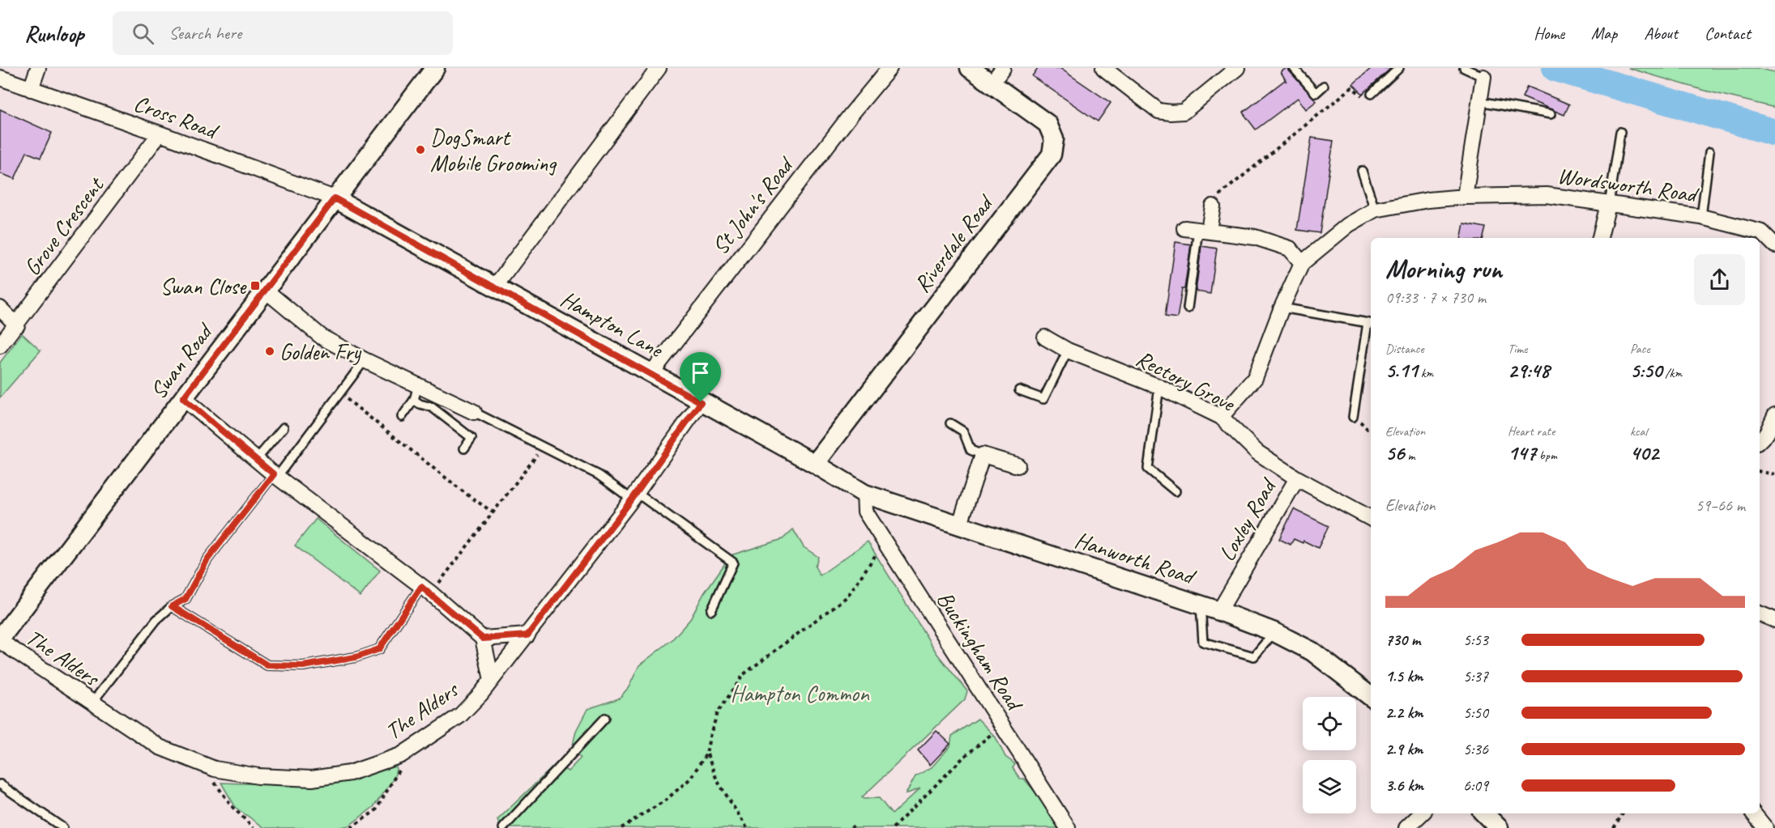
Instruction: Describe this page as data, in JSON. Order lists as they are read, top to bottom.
{
  "streets": {
    "street": [
      "Cross Road",
      "Wordsworth Road",
      "St John's Road",
      "Grove Crescent",
      "Riverdale Road",
      "Hampton Lane",
      "Swan Road",
      "Rectory Grove",
      "Loxley Road",
      "Hanworth Road",
      "Buckingham Road",
      "The Alders"
    ]
  },
  "crossings": [
    ["Cross Road", "Grove Crescent"],
    ["Cross Road", "Hampton Lane"],
    ["Cross Road", "Swan Road"],
    ["Wordsworth Road", "Rectory Grove"],
    ["St John's Road", "Hampton Lane"],
    ["Riverdale Road", "Hampton Lane"],
    ["Hampton Lane", "Swan Road"],
    ["Hampton Lane", "Hanworth Road"],
    ["Hampton Lane", "Buckingham Road"],
    ["Hampton Lane", "The Alders"],
    ["Swan Road", "The Alders"],
    ["Rectory Grove", "Loxley Road"],
    ["Loxley Road", "Hanworth Road"],
    ["Hanworth Road", "Buckingham Road"]
  ],
  "parks": ["Hampton Common"],
  "places": {
    "other": ["DogSmart Mobile Grooming", "Golden Fry"],
    "transit": ["Swan Close"]
  },
  "page": {
    "header": "Runloop",
    "search": "Search here",
    "nav": [
      "Home",
      "Map",
      "About",
      "Contact"
    ],
    "heading": ["Morning run", "09:33 · 7 × 730 m"],
    "stats": [
      ["Distance", "5.11 km"],
      ["Time", "29:48"],
      ["Pace", "5:50 /km"],
      ["Elevation", "56 m"],
      ["Heart rate", "147 bpm"],
      ["kcal", "402"]
    ],
    "chart": ["Elevation", "59–66 m"],
    "list": [
      {
        "name": "730 m",
        "note": "5:53"
      },
      {
        "name": "1.5 km",
        "note": "5:37"
      },
      {
        "name": "2.2 km",
        "note": "5:50"
      },
      {
        "name": "2.9 km",
        "note": "5:36"
      },
      {
        "name": "3.6 km",
        "note": "6:09"
      }
    ]
  }
}
